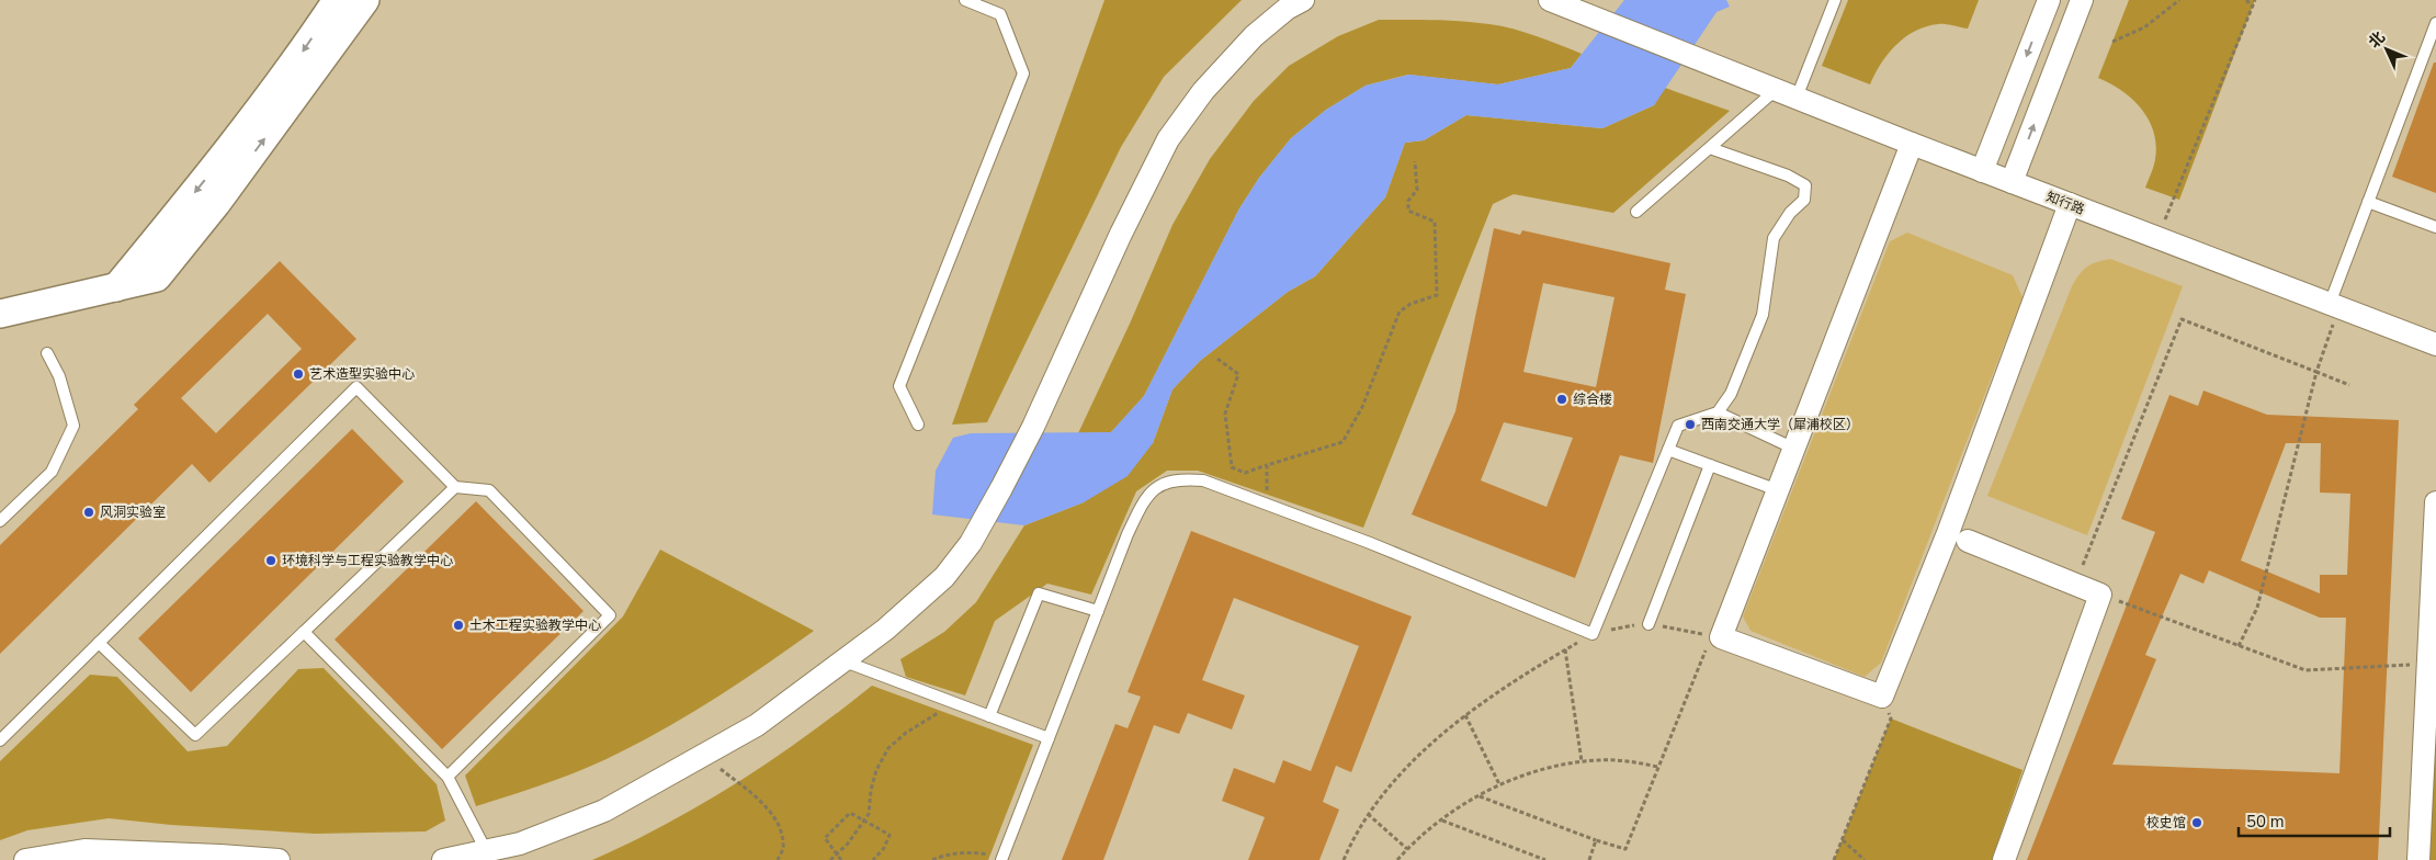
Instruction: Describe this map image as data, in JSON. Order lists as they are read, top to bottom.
{
  "streets": {
    "street": ["知行路"]
  },
  "places": [
    "艺术造型实验中心",
    "综合楼",
    "西南交通大学（犀浦校区）",
    "风洞实验室",
    "环境科学与工程实验教学中心",
    "土木工程实验教学中心",
    "校史馆"
  ],
  "scale_bar": "50 m",
  "north": "top left"
}
